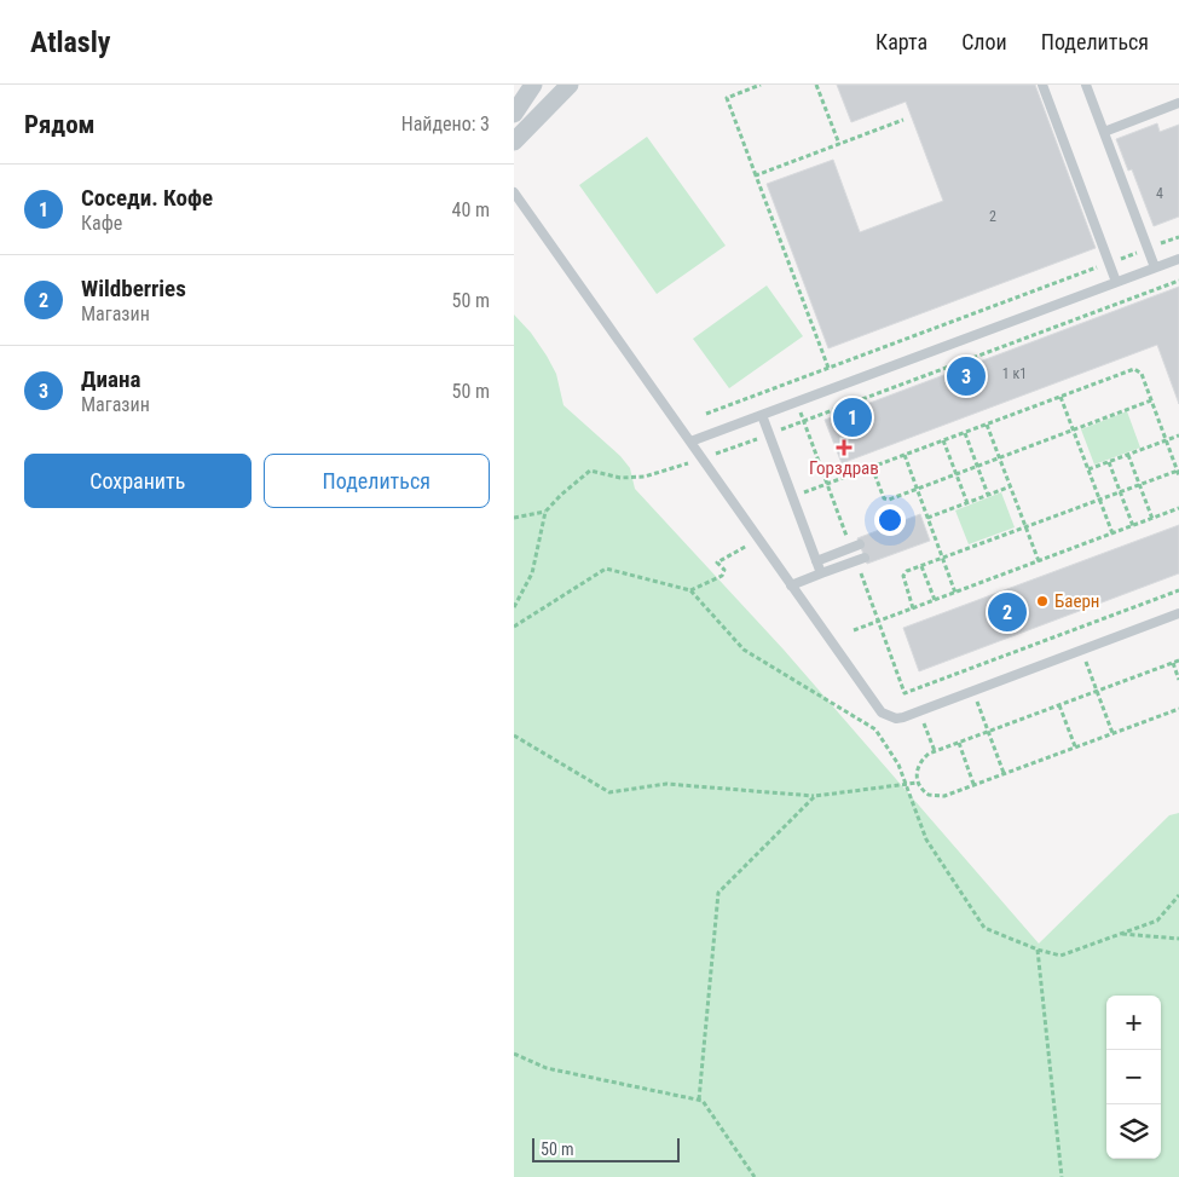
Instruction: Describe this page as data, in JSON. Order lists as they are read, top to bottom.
{
  "places": {
    "health": ["Горздрав"],
    "other": ["Баерн"]
  },
  "house_numbers": ["4", "2", "1 к1"],
  "scale_bar": "50 m",
  "page": {
    "header": "Atlasly",
    "nav": ["Карта", "Слои", "Поделиться"],
    "heading": ["Рядом", "Найдено: 3"],
    "list": [
      {
        "mark": "1",
        "name": "Соседи. Кофе",
        "note": "Кафе",
        "value": "40 m"
      },
      {
        "mark": "2",
        "name": "Wildberries",
        "note": "Магазин",
        "value": "50 m"
      },
      {
        "mark": "3",
        "name": "Диана",
        "note": "Магазин",
        "value": "50 m"
      }
    ],
    "pins": ["3", "1", "2"],
    "buttons": ["Сохранить", "Поделиться"],
    "map_buttons": ["+", "−"],
    "scale": "50 m"
  }
}
